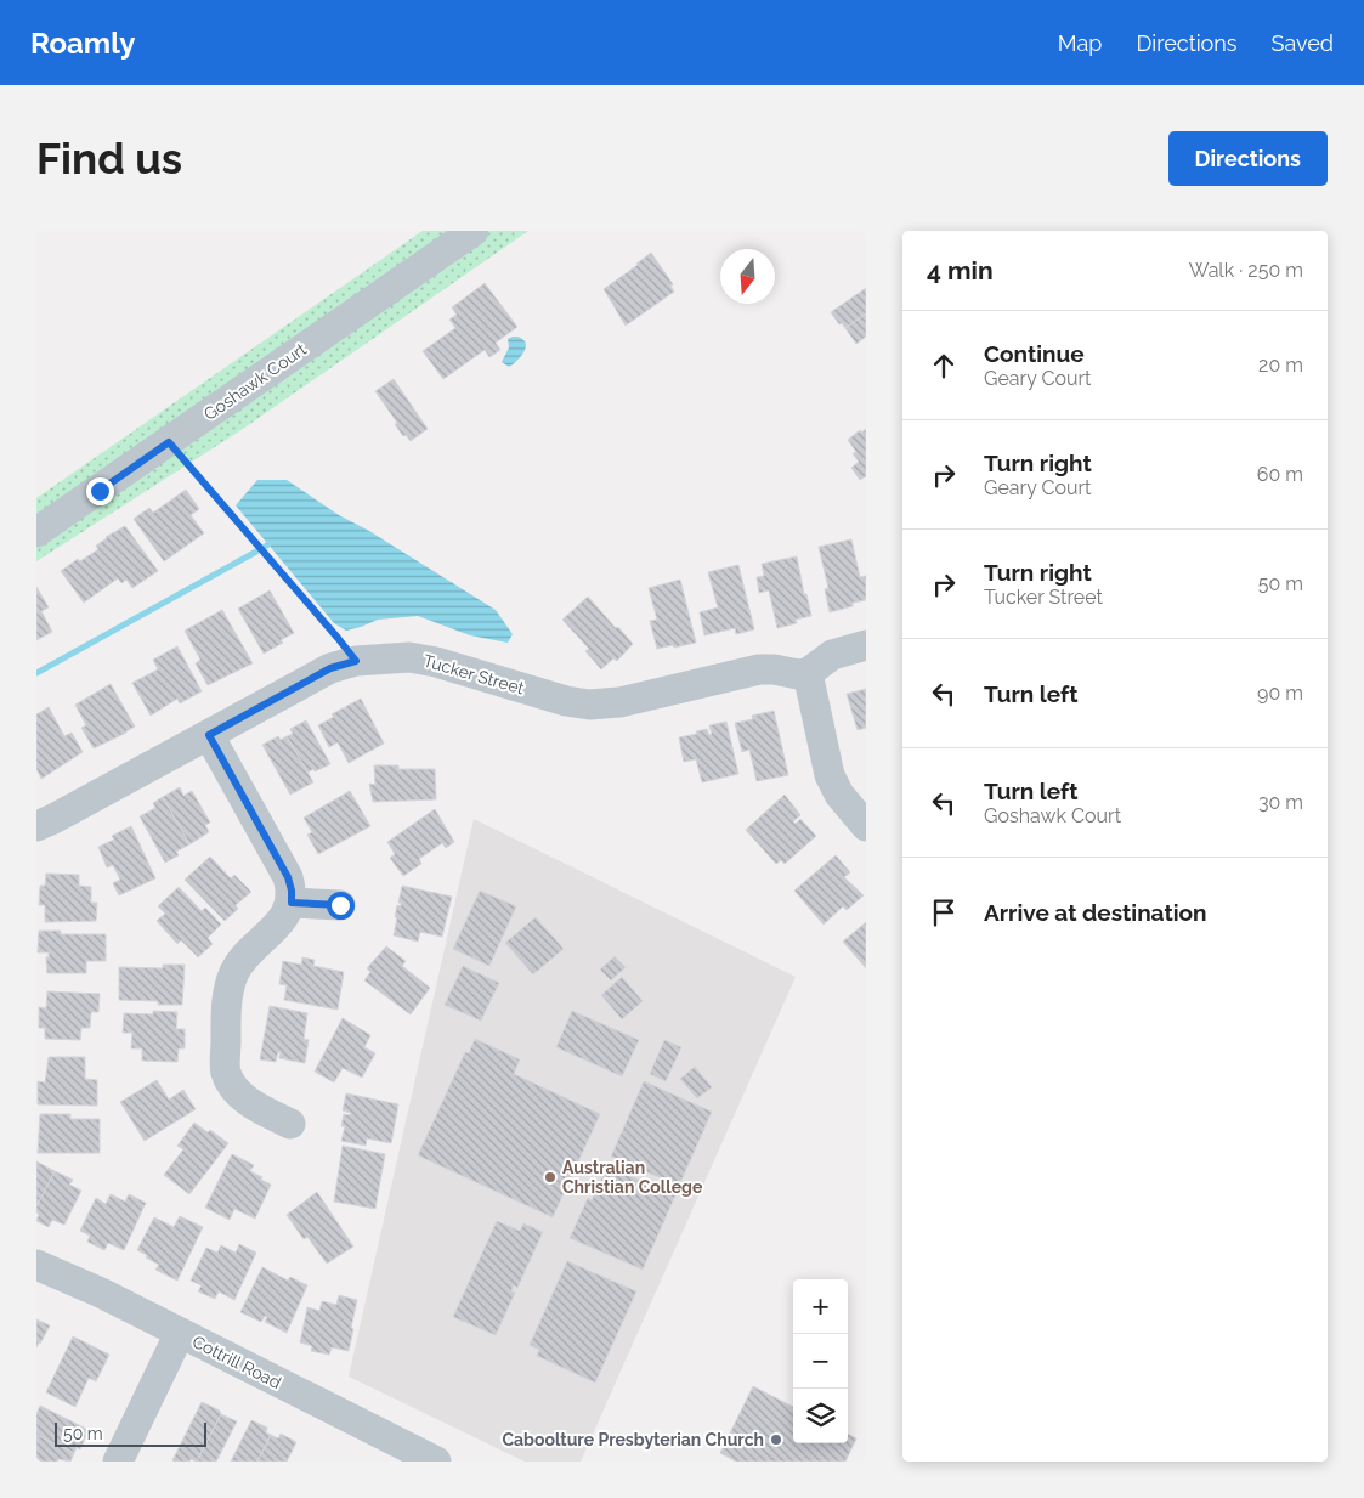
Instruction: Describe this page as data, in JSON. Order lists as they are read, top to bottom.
{
  "streets": {
    "street": ["Goshawk Court", "Tucker Street", "Cottrill Road"]
  },
  "places": ["Australian Christian College", "Caboolture Presbyterian Church"],
  "scale_bar": "50 m",
  "north": "bottom",
  "page": {
    "header": "Roamly",
    "nav": ["Map", "Directions", "Saved"],
    "buttons": "Directions",
    "title": "Find us",
    "heading": ["4 min", "Walk · 250 m"],
    "list": [
      ["Continue", "Geary Court", "20 m"],
      ["Turn right", "Geary Court", "60 m"],
      ["Turn right", "Tucker Street", "50 m"],
      ["Turn left", "90 m"],
      ["Turn left", "Goshawk Court", "30 m"],
      "Arrive at destination"
    ],
    "map_buttons": ["+", "−"],
    "scale": "50 m"
  }
}
